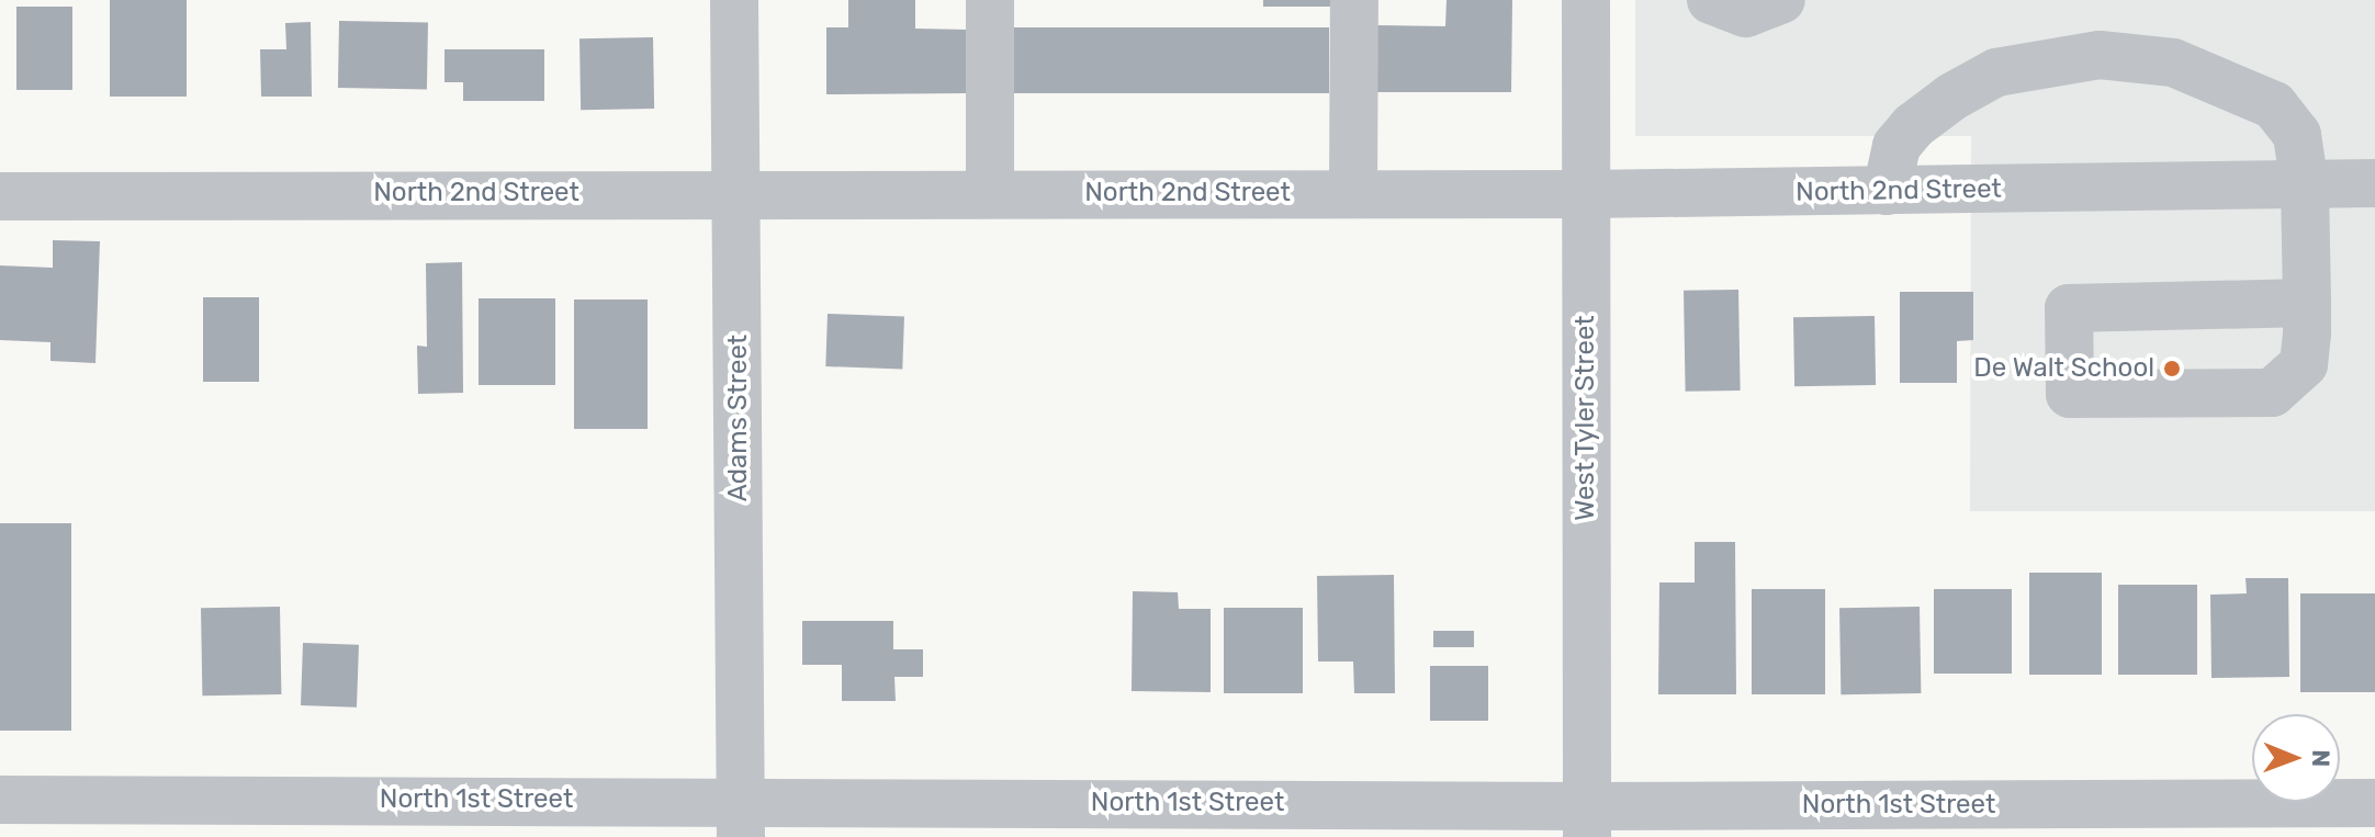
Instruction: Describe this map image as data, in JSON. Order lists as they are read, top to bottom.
{
  "streets": {
    "street": [
      "North 2nd Street",
      "Adams Street",
      "West Tyler Street",
      "North 1st Street"
    ]
  },
  "crossings": [
    ["North 2nd Street", "Adams Street"],
    ["North 2nd Street", "West Tyler Street"],
    ["Adams Street", "North 1st Street"],
    ["West Tyler Street", "North 1st Street"]
  ],
  "places": ["De Walt School"],
  "north": "right"
}
